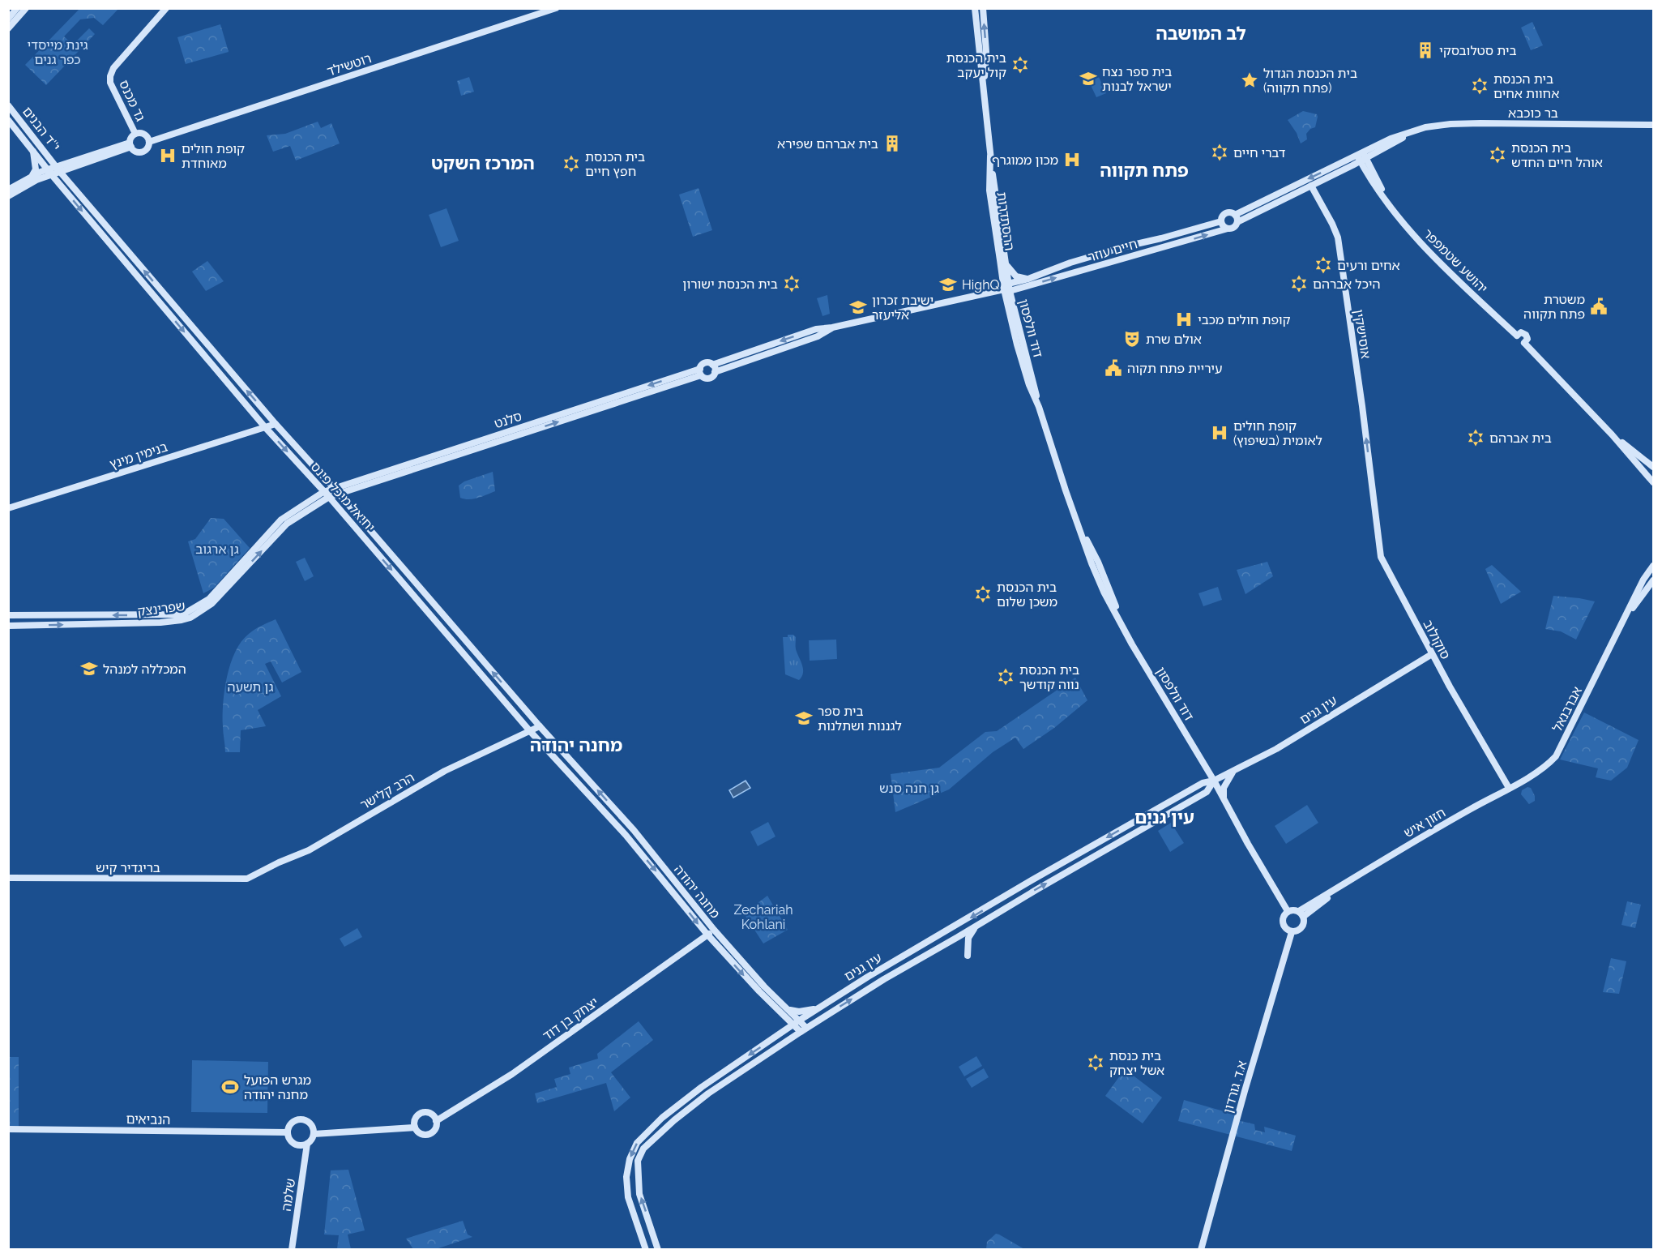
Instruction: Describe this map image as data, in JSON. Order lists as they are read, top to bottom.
{
  "streets": {
    "street": [
      "רוטשילד",
      "גד מכנס",
      "בר כוכבא",
      "י''ד הבנים",
      "ההסתדרות",
      "חיים עוזר",
      "יהושע שטמפפר",
      "דוד וולפסון",
      "אוסישקין",
      "סלנט",
      "בנימין מינץ",
      "יחיאל מיכל פינס",
      "שפרינצק",
      "סוקולוב",
      "אברבנאל",
      "עין גנים",
      "הרב קלישר",
      "חזון איש",
      "בריגדיר קיש",
      "מחנה יהודה",
      "יצחק בן דוד",
      "א.ד. גורדון",
      "הנביאים",
      "שלמה"
    ]
  },
  "crossings": [
    ["רוטשילד", "גד מכנס"],
    ["בר כוכבא", "יהושע שטמפפר"],
    ["י''ד הבנים", "יחיאל מיכל פינס"],
    ["ההסתדרות", "חיים עוזר"],
    ["ההסתדרות", "דוד וולפסון"],
    ["חיים עוזר", "דוד וולפסון"],
    ["דוד וולפסון", "עין גנים"],
    ["אוסישקין", "סוקולוב"],
    ["סלנט", "יחיאל מיכל פינס"],
    ["סלנט", "שפרינצק"],
    ["בנימין מינץ", "יחיאל מיכל פינס"],
    ["יחיאל מיכל פינס", "שפרינצק"],
    ["יחיאל מיכל פינס", "הרב קלישר"],
    ["יחיאל מיכל פינס", "מחנה יהודה"],
    ["סוקולוב", "אברבנאל"],
    ["סוקולוב", "עין גנים"],
    ["סוקולוב", "חזון איש"],
    ["אברבנאל", "חזון איש"],
    ["עין גנים", "מחנה יהודה"],
    ["הרב קלישר", "בריגדיר קיש"],
    ["חזון איש", "א.ד. גורדון"],
    ["מחנה יהודה", "יצחק בן דוד"],
    ["הנביאים", "שלמה"]
  ],
  "one_way": ["אוסישקין"],
  "districts": [
    "לב המושבה",
    "המרכז השקט",
    "פתח תקווה",
    "מחנה יהודה",
    "עין גנים"
  ],
  "parks": [
    "גינת מייסדי כפר גנים",
    "גן ארגוב",
    "גן תשעה",
    "גן חנה סנש",
    "Zechariah Kohlani"
  ],
  "places": {
    "building": ["בית סטלובסקי", "בית אברהם שפירא"],
    "synagogue": [
      "בית הכנסת קול יעקב",
      "בית הכנסת אחוות אחים",
      "דברי חיים",
      "בית הכנסת אוהל חיים החדש",
      "בית הכנסת חפץ חיים",
      "אחים ורעים",
      "בית הכנסת ישורון",
      "היכל אברהם",
      "בית אברהם",
      "בית הכנסת משכן שלום",
      "בית הכנסת נווה קודשך",
      "בית כנסת אשל יצחק"
    ],
    "school or university": [
      "בית ספר נצח ישראל לבנות",
      "HighQ",
      "ישיבת זכרון אליעזר",
      "המכללה למנהל",
      "בית ספר לגננות ושתלנות"
    ],
    "place": ["בית הכנסת הגדול (פתח תקווה)"],
    "hospital": [
      "קופת חולים מאוחדת",
      "מכון ממוגרף",
      "קופת חולים מכבי",
      "קופת חולים לאומית (בשיפוץ)"
    ],
    "public building": ["משטרת פתח תקווה", "עיריית פתח תקוה"],
    "theatre": ["אולם שרת"],
    "sports": ["מגרש הפועל מחנה יהודה"]
  }
}
